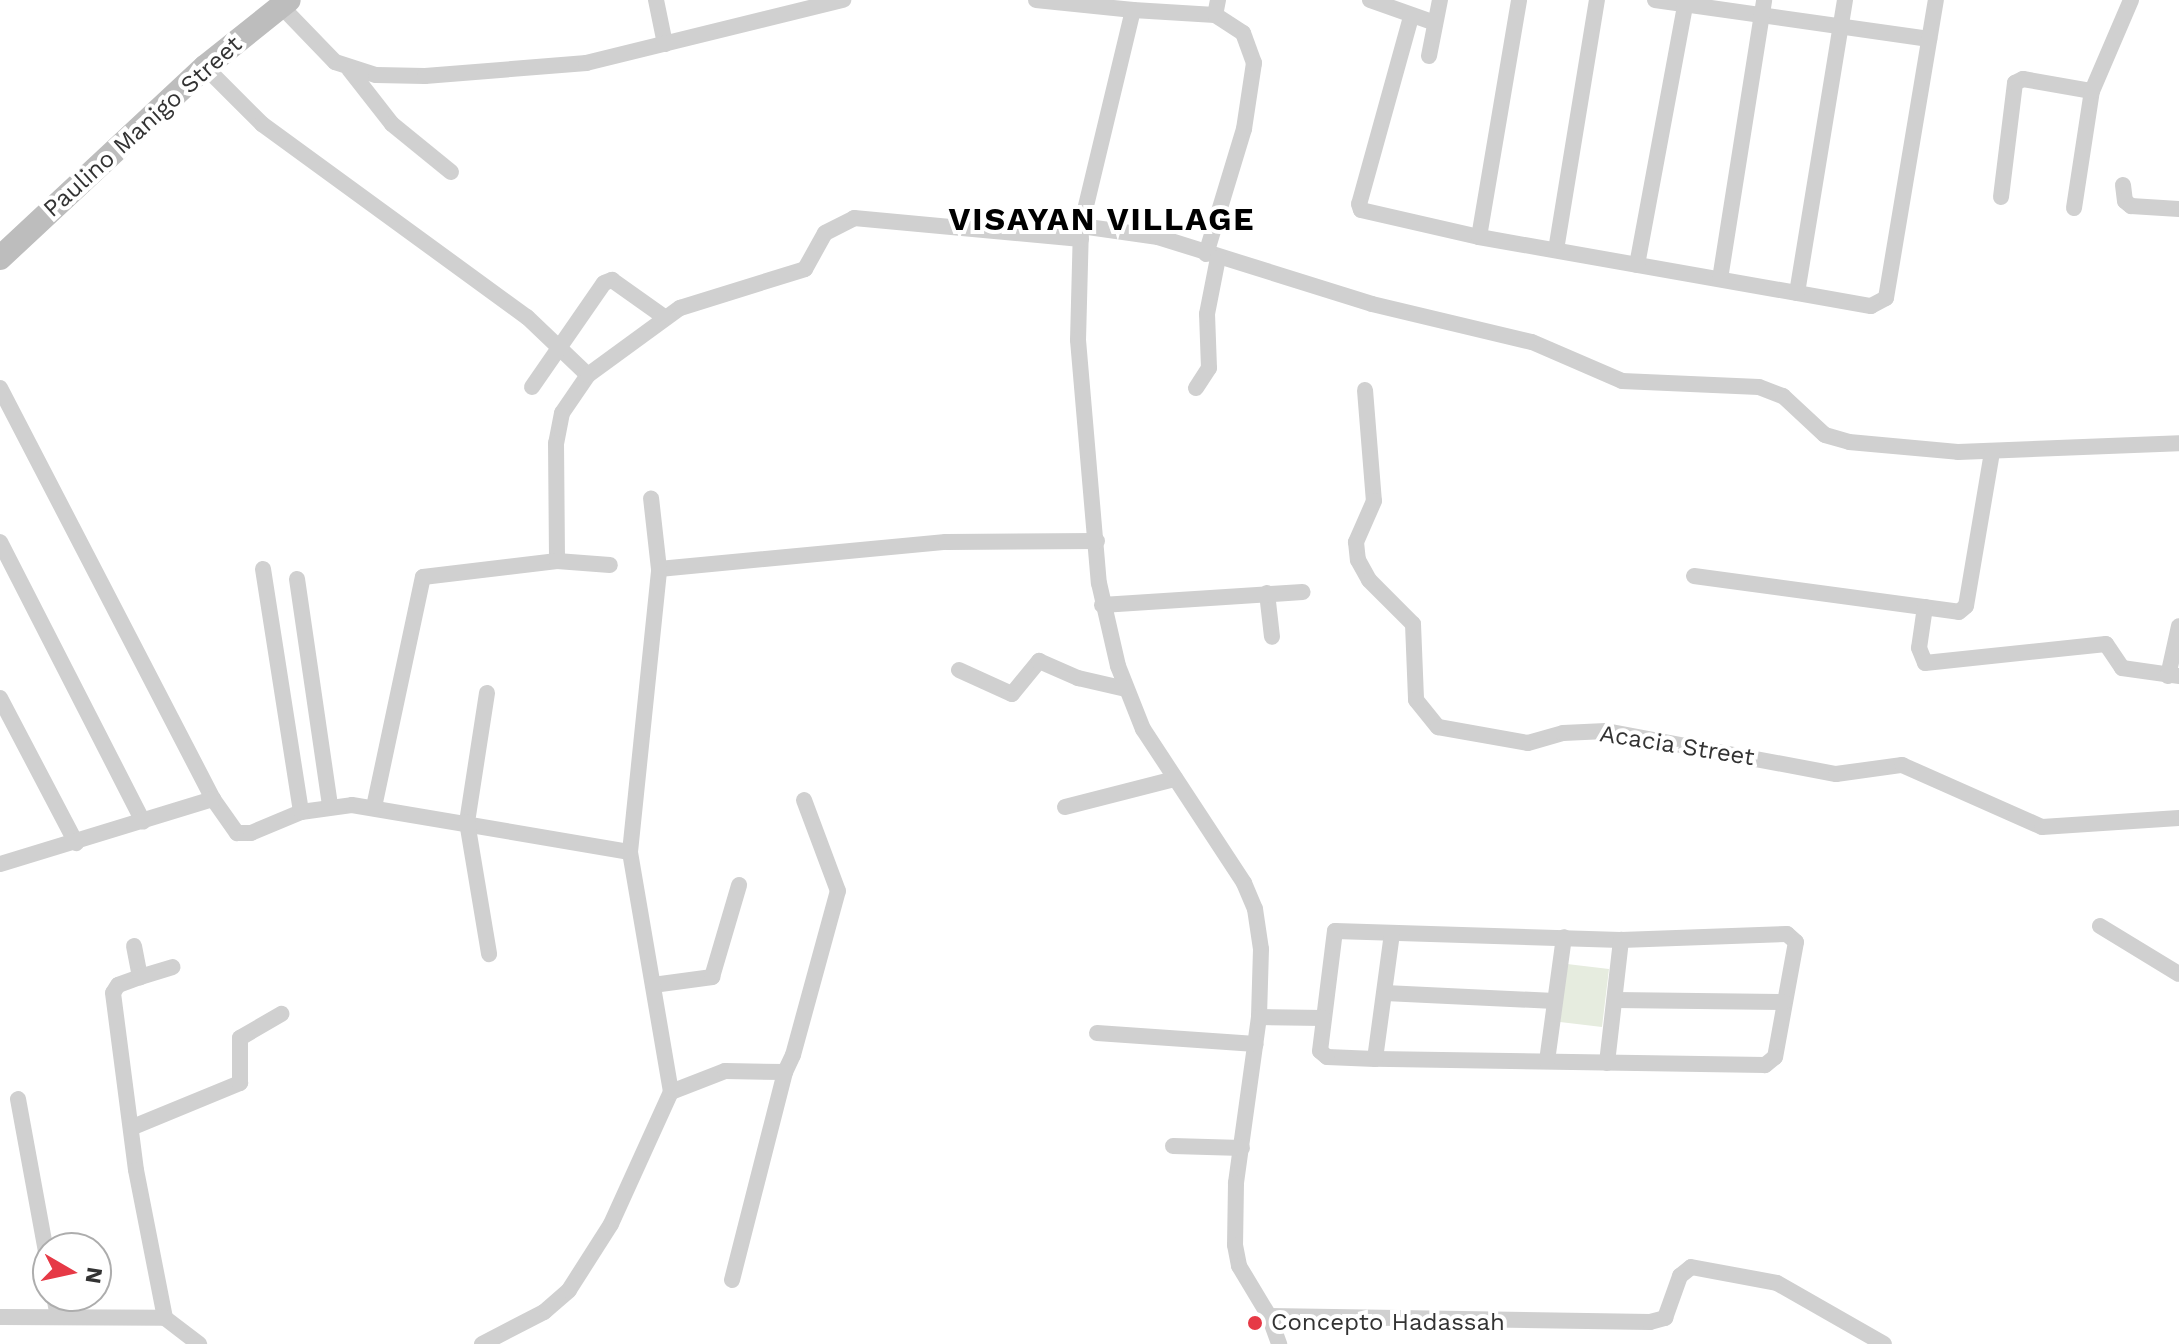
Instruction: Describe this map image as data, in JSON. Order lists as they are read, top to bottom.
{
  "streets": {
    "street": ["Paulino Manigo Street", "Acacia Street"]
  },
  "districts": ["VISAYAN VILLAGE"],
  "places": ["Concepto Hadassah"],
  "north": "right"
}
